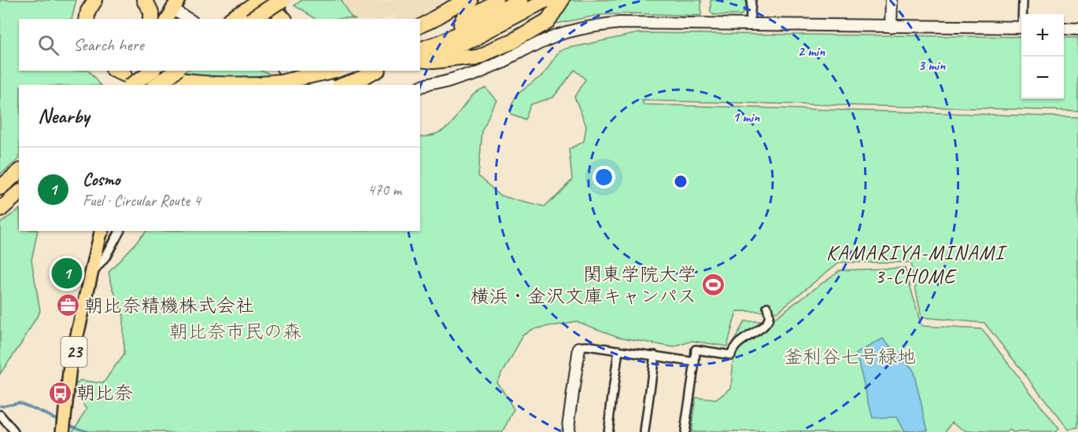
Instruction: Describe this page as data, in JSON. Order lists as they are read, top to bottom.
{
  "streets": {
    "main road": ["23"]
  },
  "districts": ["KAMARIYA-MINAMI 3-CHOME"],
  "parks": ["朝比奈市民の森", "釜利谷七号緑地"],
  "places": {
    "sports": ["関東学院大学 横浜・金沢文庫キャンパス"],
    "office": ["朝比奈精機株式会社"],
    "bus stop": ["朝比奈"]
  },
  "page": {
    "map_buttons": ["+", "−"],
    "search": "Search here",
    "heading": "Nearby",
    "list": [
      {
        "mark": "1",
        "name": "Cosmo",
        "note": "Fuel · Circular Route 4",
        "value": "470 m"
      }
    ],
    "pins": "1"
  },
  "rings": ["2 min", "3 min", "1 min"]
}
